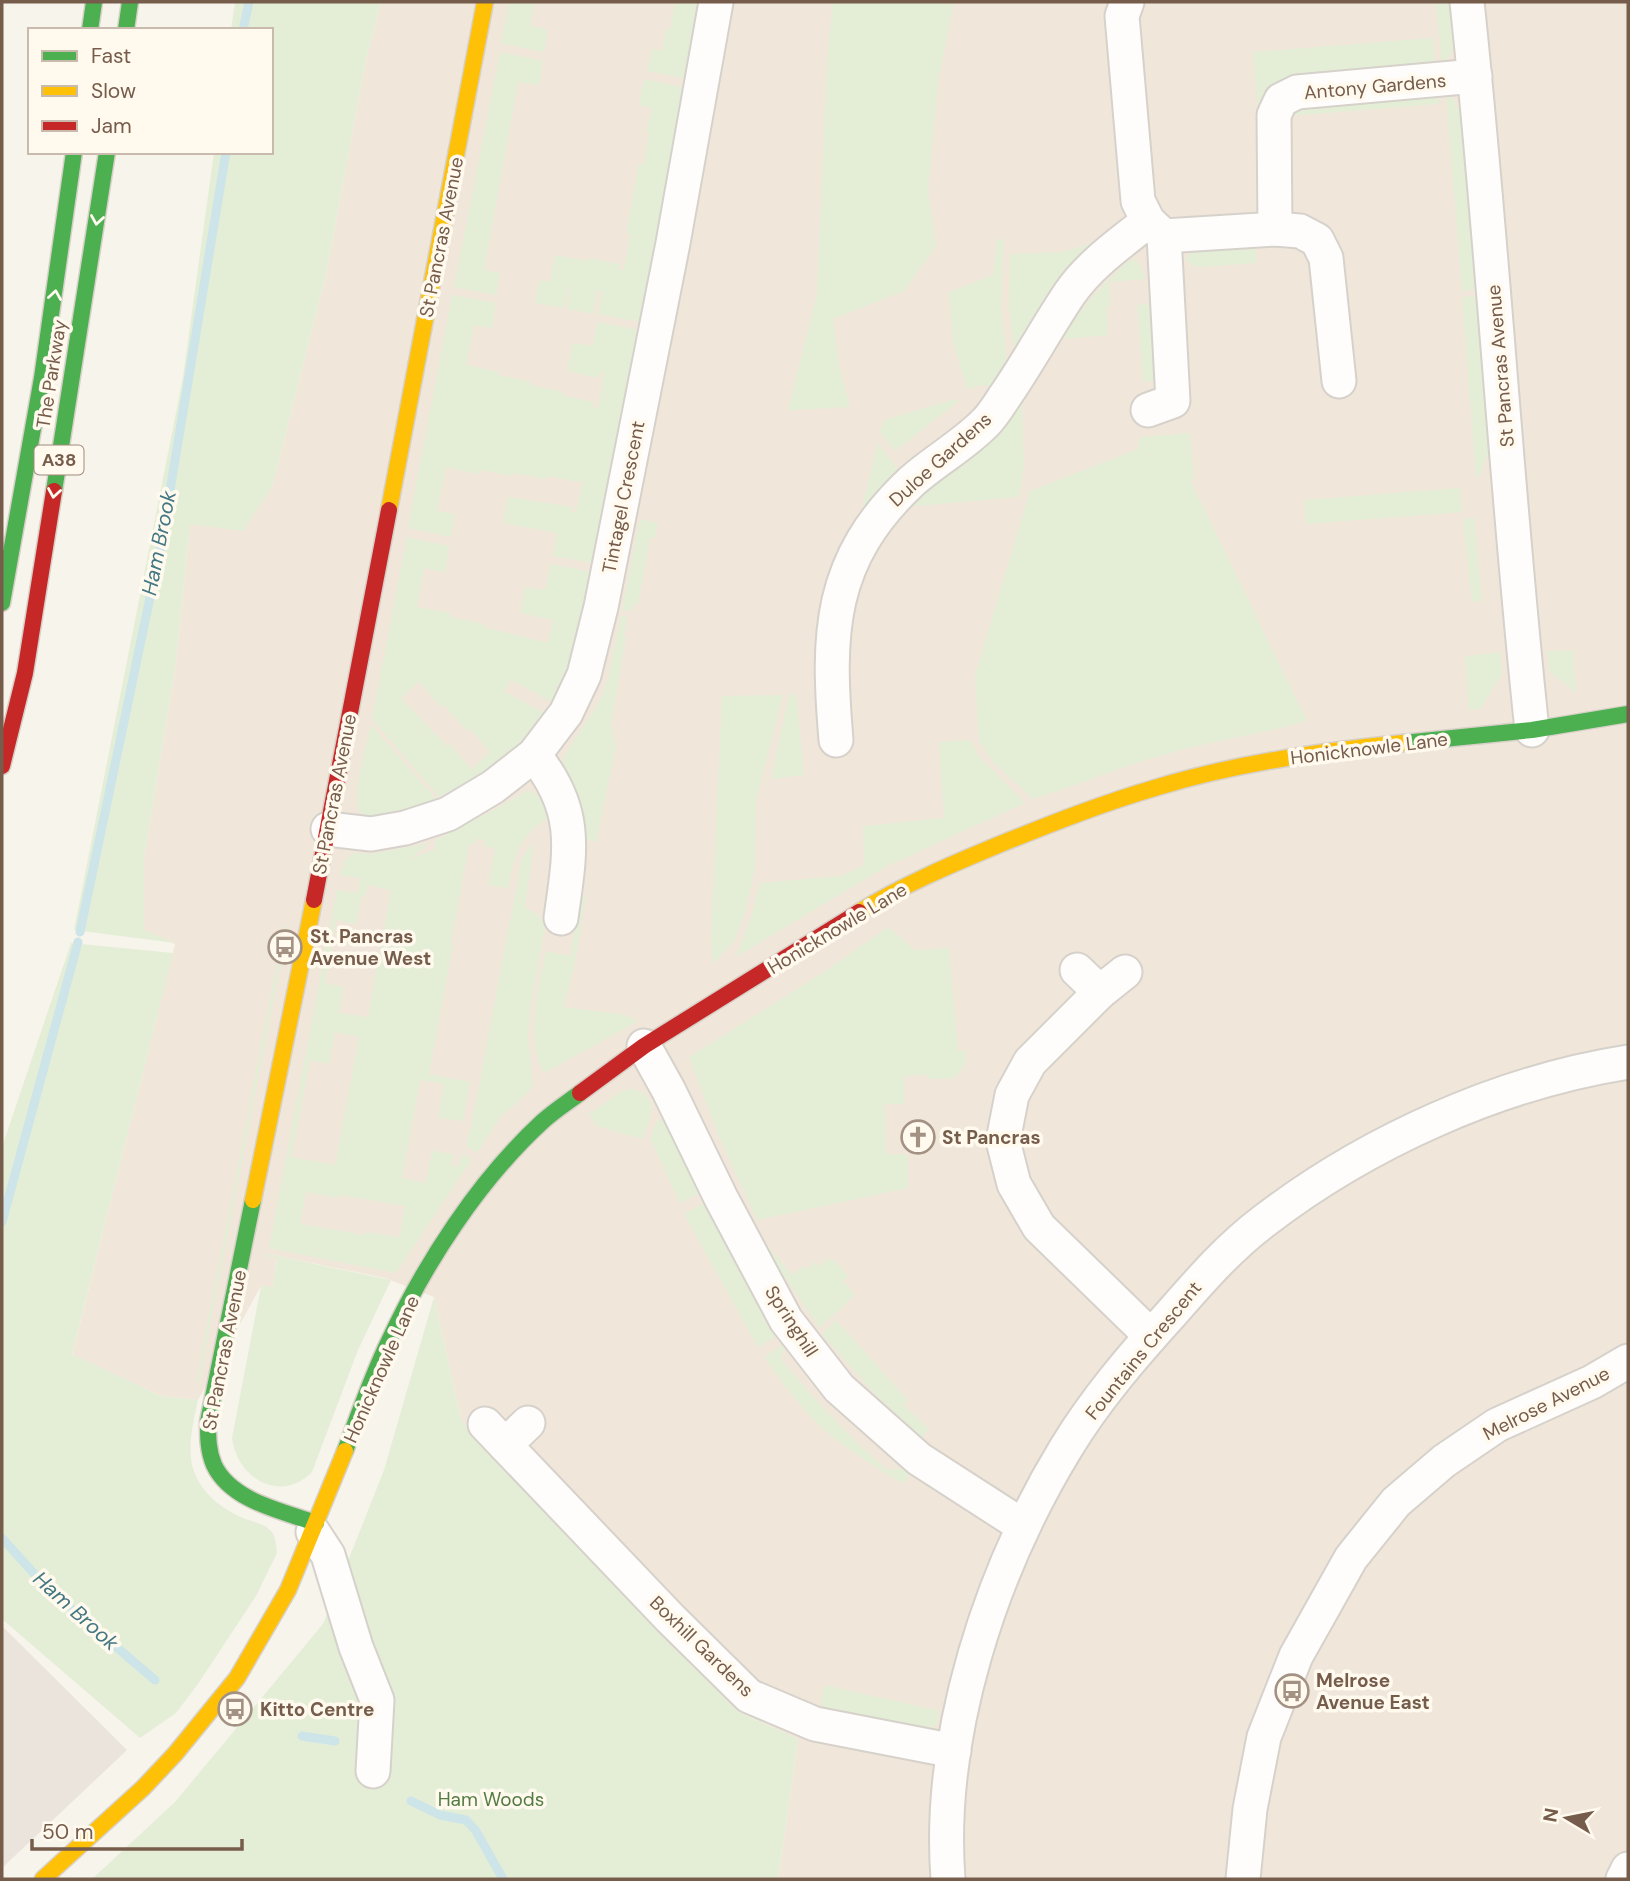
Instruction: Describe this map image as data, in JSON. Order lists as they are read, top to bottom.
{
  "streets": {
    "main road": [
      "St Pancras Avenue",
      "The Parkway",
      "A38",
      "Honicknowle Lane"
    ],
    "street": [
      "Antony Gardens",
      "Duloe Gardens",
      "Tintagel Crescent",
      "Springhill",
      "Fountains Crescent",
      "Melrose Avenue",
      "Boxhill Gardens"
    ]
  },
  "crossings": [
    ["Antony Gardens", "St Pancras Avenue"],
    ["St Pancras Avenue", "Tintagel Crescent"],
    ["St Pancras Avenue", "Honicknowle Lane"],
    ["Honicknowle Lane", "Springhill"],
    ["Springhill", "Fountains Crescent"],
    ["Fountains Crescent", "Boxhill Gardens"]
  ],
  "water": ["Ham Brook"],
  "parks": ["Ham Woods"],
  "places": {
    "bus stop": ["St. Pancras Avenue West", "Melrose Avenue East", "Kitto Centre"],
    "church": ["St Pancras"]
  },
  "legend": ["Fast", "Slow", "Jam"],
  "scale_bar": "50 m",
  "north": "left"
}
